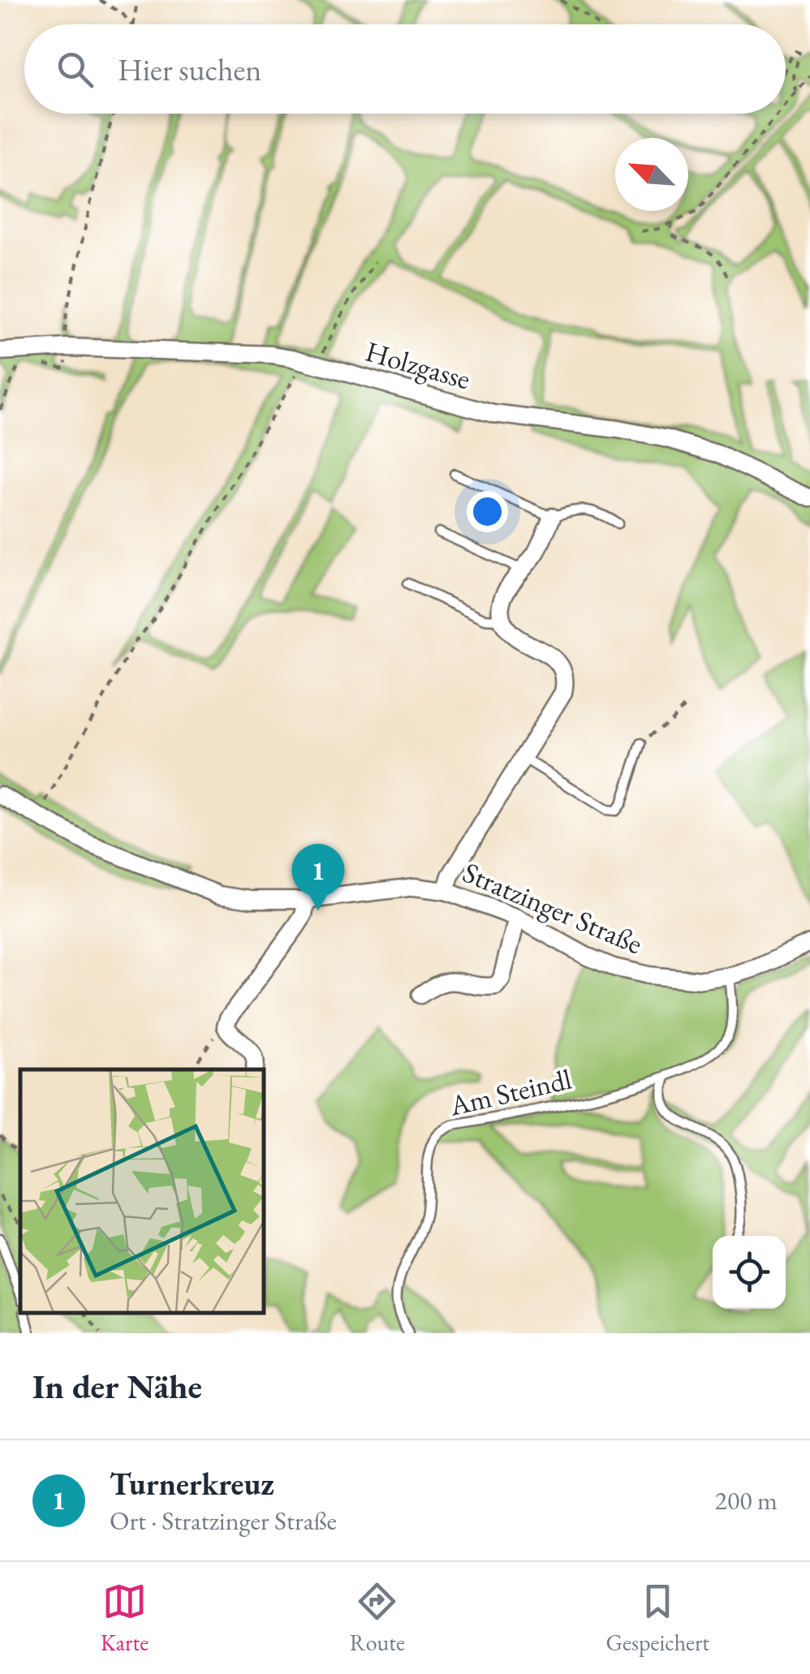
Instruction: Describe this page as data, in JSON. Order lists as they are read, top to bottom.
{
  "streets": {
    "street": ["Holzgasse", "Stratzinger Straße"],
    "lane": ["Am Steindl"]
  },
  "crossings": [
    ["Stratzinger Straße", "Am Steindl"]
  ],
  "north": "top left",
  "page": {
    "search": "Hier suchen",
    "pins": "1",
    "heading": "In der Nähe",
    "list": [
      {
        "mark": "1",
        "name": "Turnerkreuz",
        "note": "Ort · Stratzinger Straße",
        "value": "200 m"
      }
    ],
    "nav": ["Karte", "Route", "Gespeichert"]
  }
}
